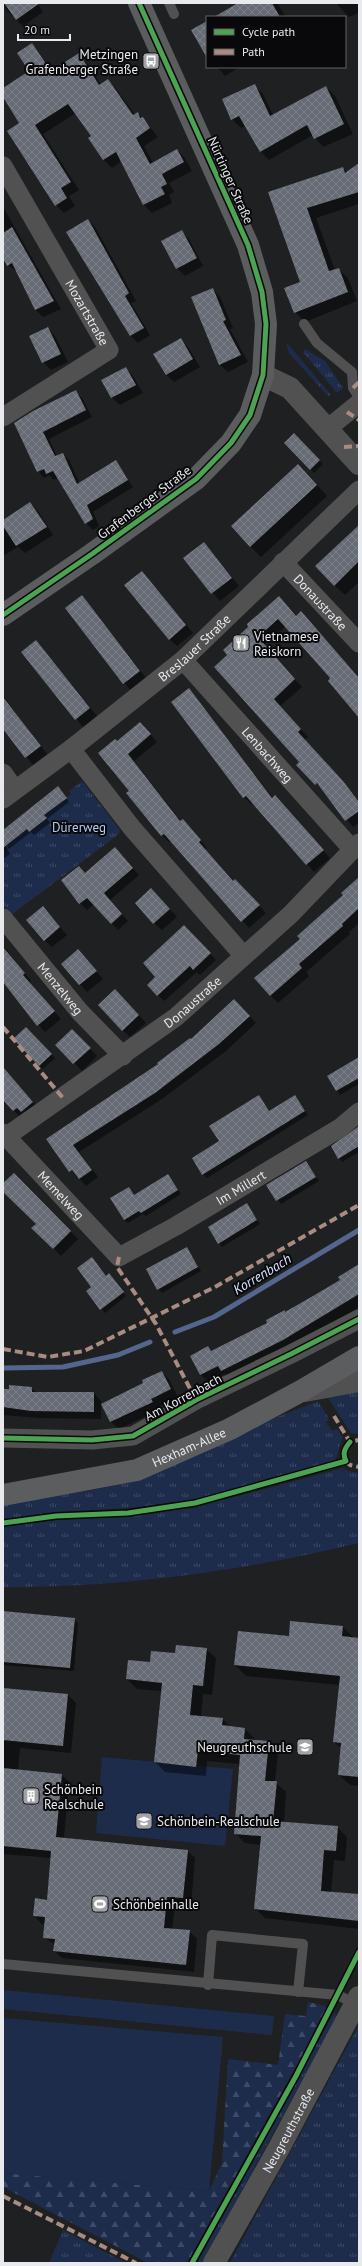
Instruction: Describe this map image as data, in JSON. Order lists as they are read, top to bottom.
{
  "streets": {
    "main road": ["Nürtinger Straße", "Grafenberger Straße", "Hexham-Allee"],
    "street": [
      "Mozartstraße",
      "Donaustraße",
      "Breslauer Straße",
      "Lenbachweg",
      "Menzelweg",
      "Im Millert",
      "Memelweg",
      "Am Korrenbach",
      "Neugreuthstraße"
    ]
  },
  "crossings": [
    ["Nürtinger Straße", "Grafenberger Straße"],
    ["Donaustraße", "Breslauer Straße"],
    ["Donaustraße", "Lenbachweg"],
    ["Donaustraße", "Menzelweg"],
    ["Donaustraße", "Memelweg"],
    ["Breslauer Straße", "Lenbachweg"],
    ["Im Millert", "Memelweg"]
  ],
  "water": ["Korrenbach"],
  "parks": ["Dürerweg"],
  "places": {
    "bus stop": ["Metzingen Grafenberger Straße"],
    "restaurant": ["Vietnamese Reiskorn"],
    "school or university": ["Neugreuthschule", "Schönbein-Realschule"],
    "building": ["Schönbein Realschule"],
    "sports": ["Schönbeinhalle"]
  },
  "legend": ["Cycle path", "Path"],
  "scale_bar": "20 m"
}
